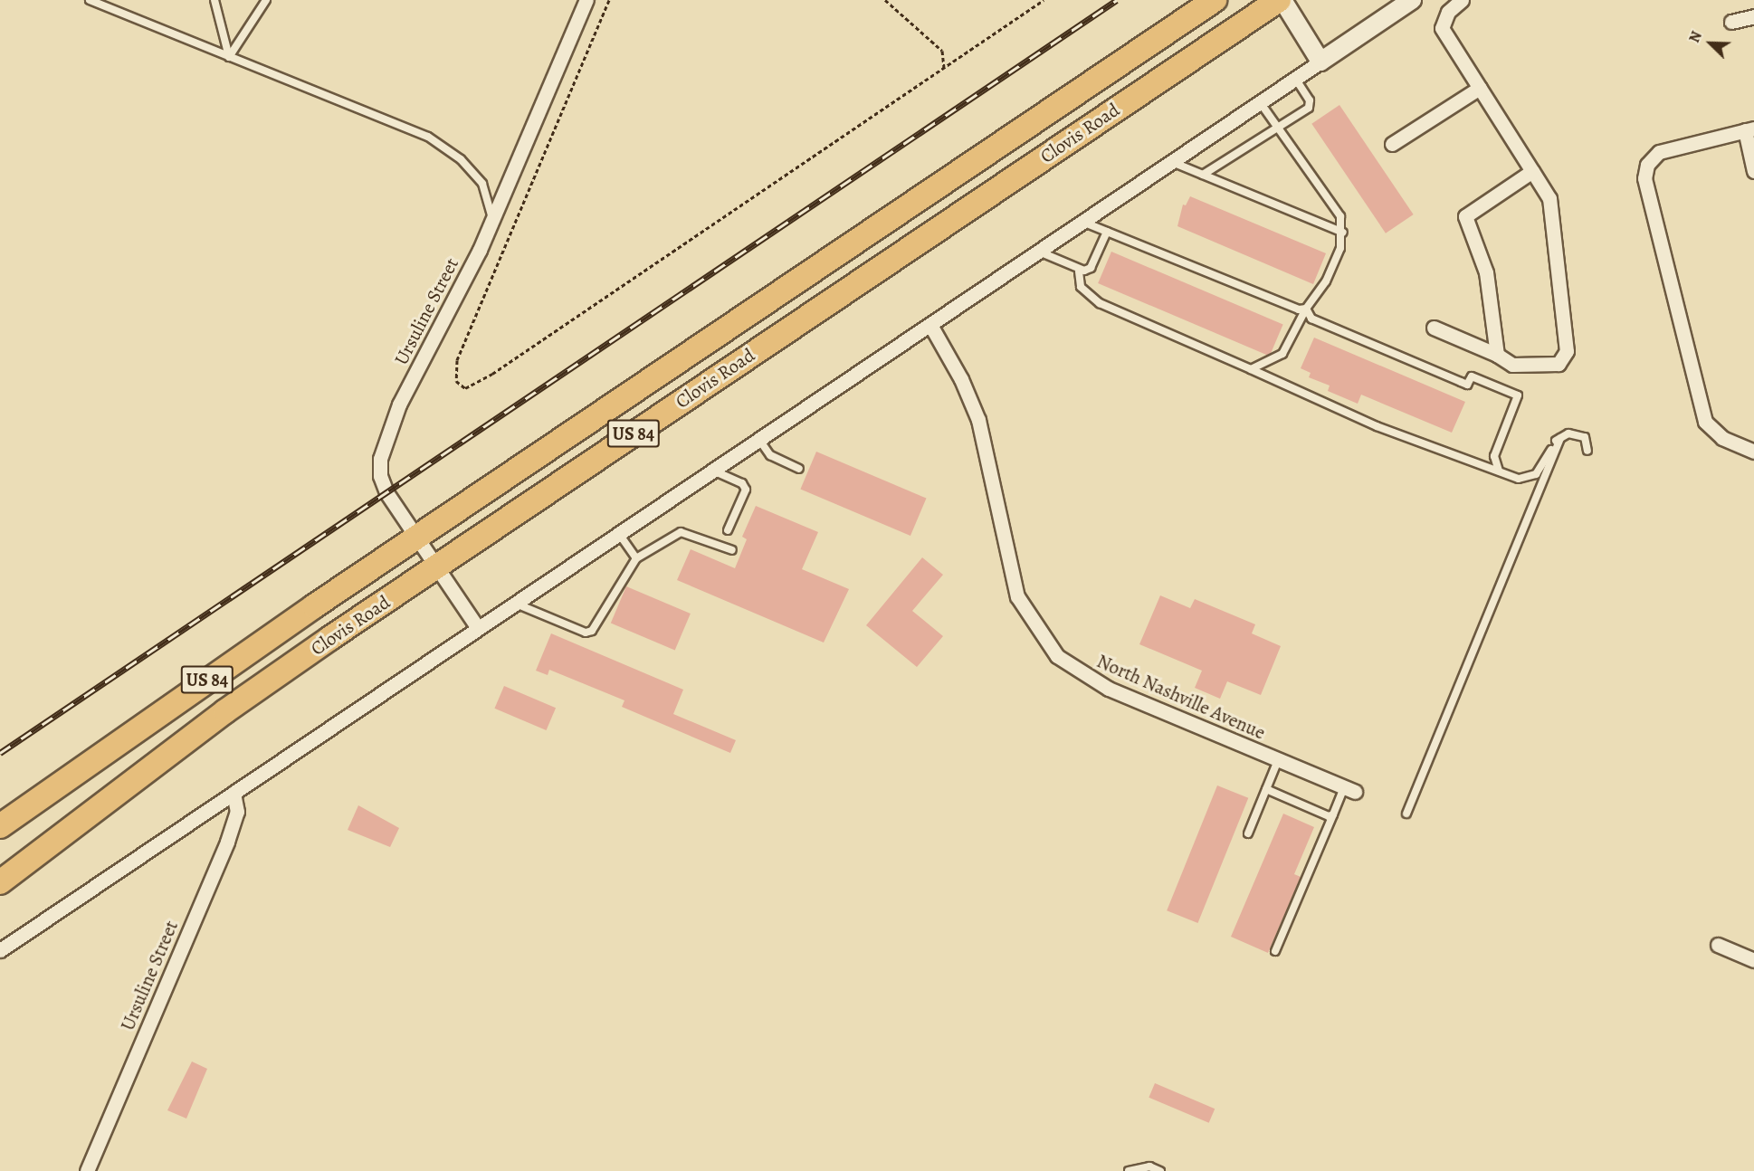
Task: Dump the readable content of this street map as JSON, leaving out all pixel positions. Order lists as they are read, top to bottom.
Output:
{
  "streets": {
    "highway": ["Clovis Road", "US 84"],
    "street": ["Ursuline Street", "North Nashville Avenue"]
  },
  "crossings": [
    ["Clovis Road", "Ursuline Street"]
  ],
  "north": "top left"
}
